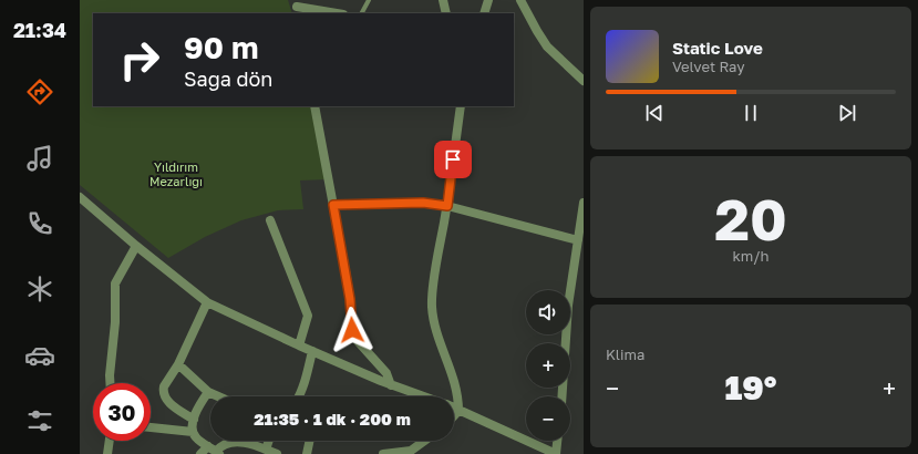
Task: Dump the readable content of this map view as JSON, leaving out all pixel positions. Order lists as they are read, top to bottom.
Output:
{
  "parks": ["Yıldırım Mezarlığı"],
  "page": {
    "tabs": "21:34",
    "turn": ["90 m", "Sağa dön"],
    "song": ["Static Love", "Velvet Ray"],
    "tile": [
      ["20", "km/h"],
      "Klima"
    ],
    "map_buttons": ["+", "−"],
    "heat": ["−", "19°", "+"],
    "limit": "30",
    "trip": "21:35 · 1 dk · 200 m"
  }
}
